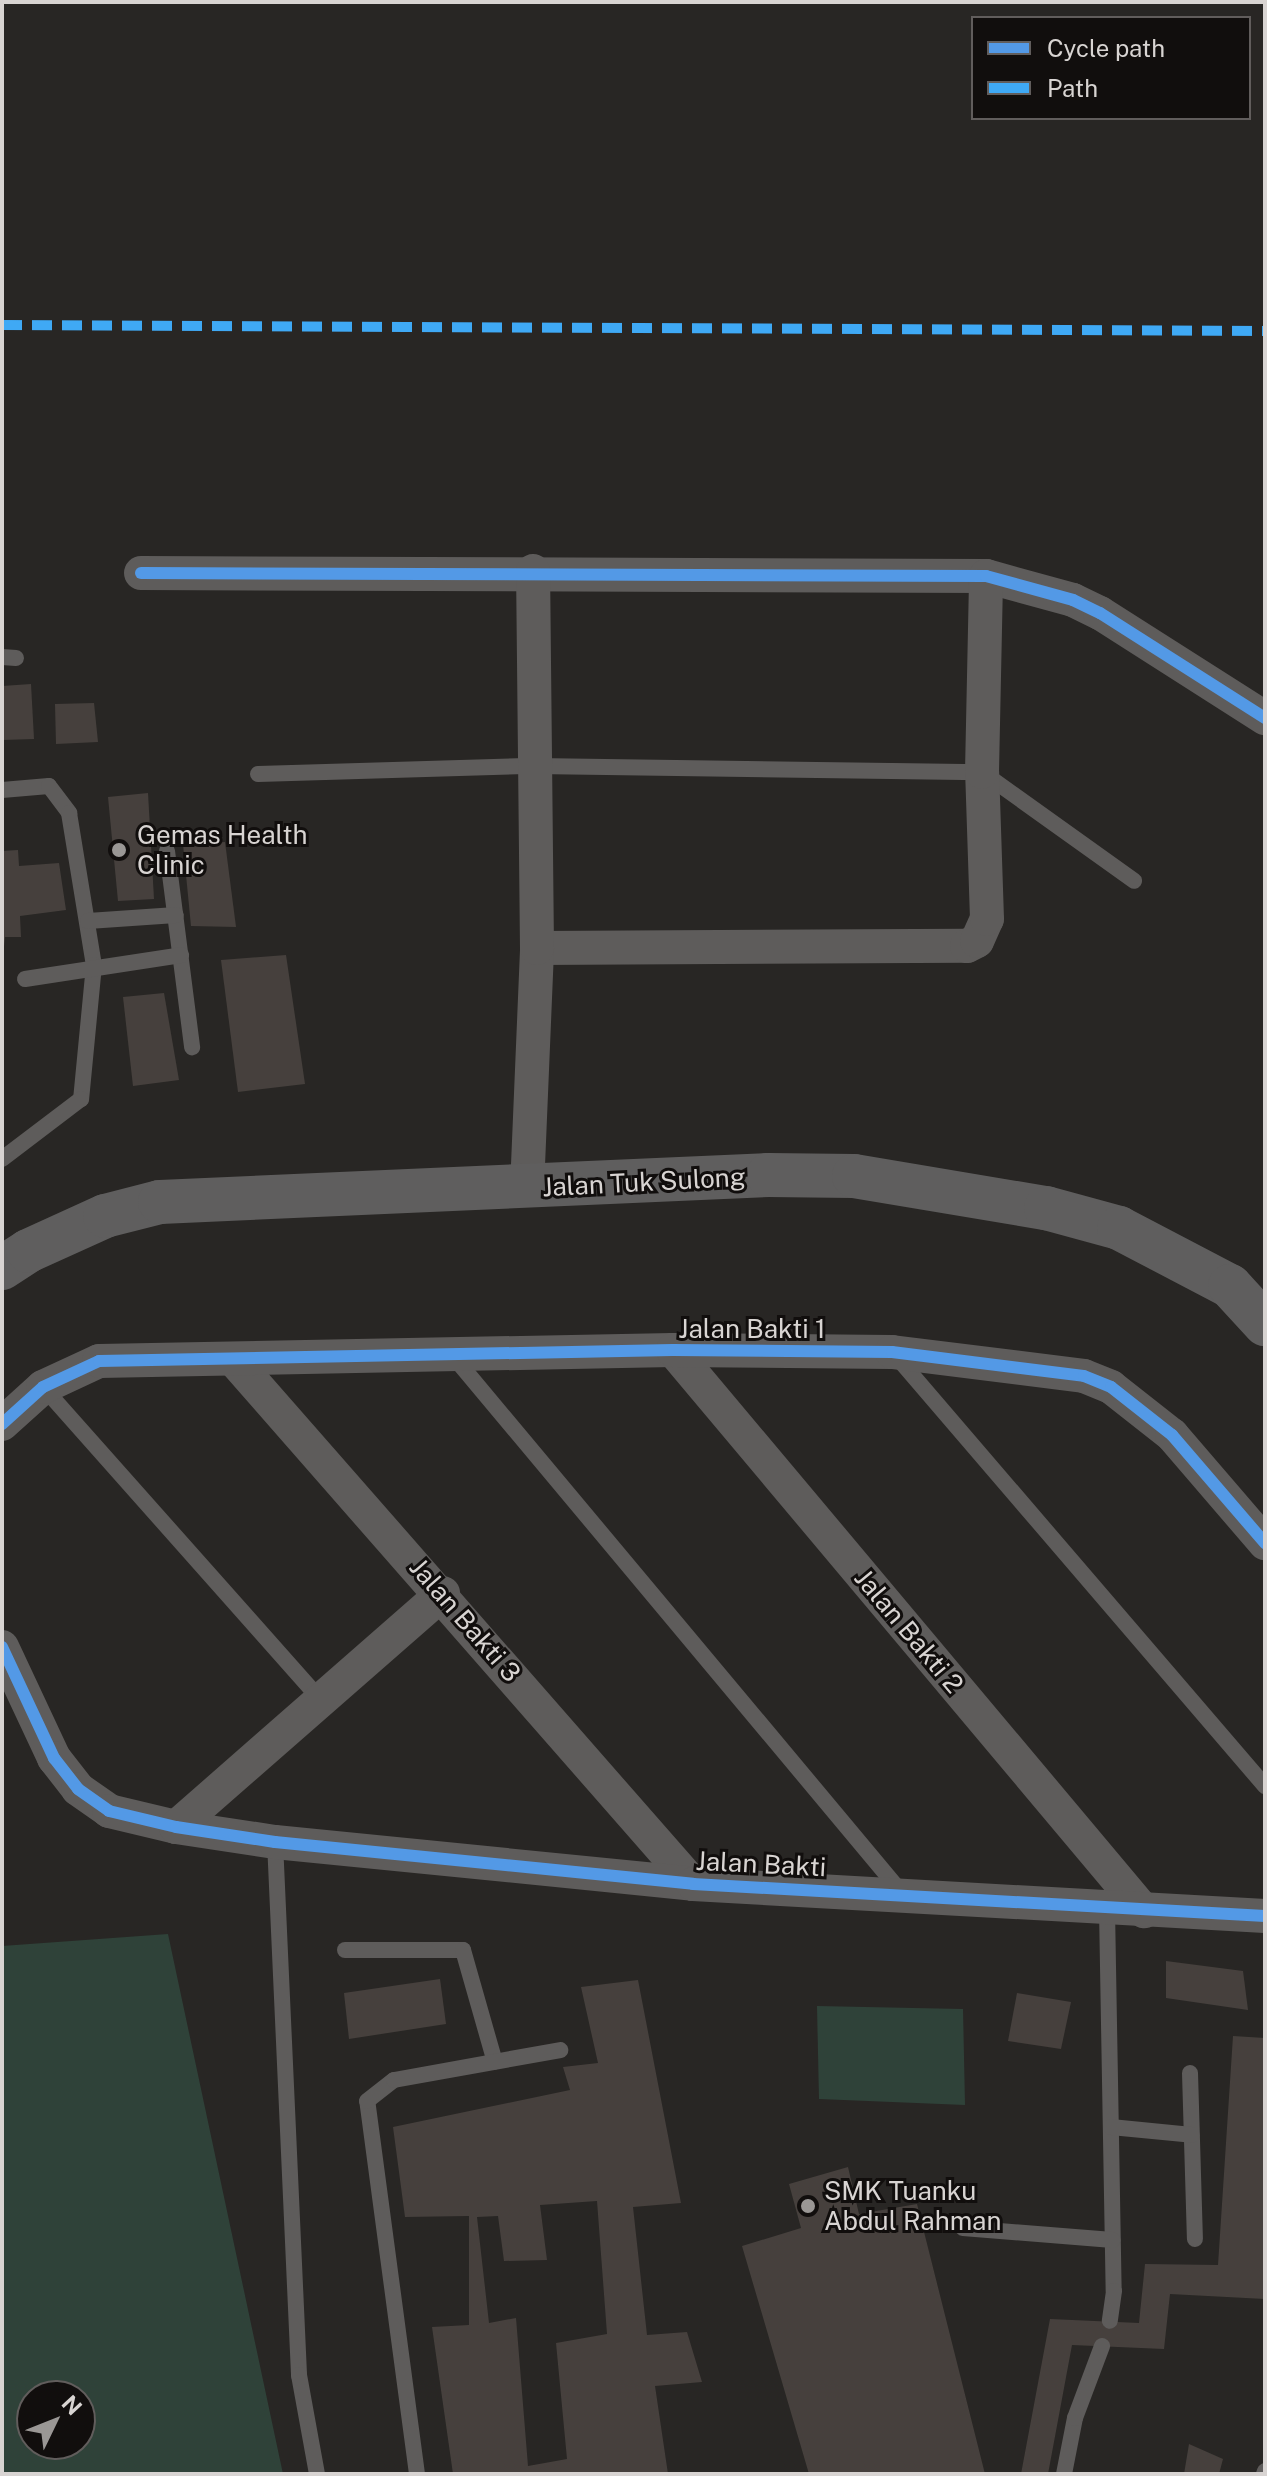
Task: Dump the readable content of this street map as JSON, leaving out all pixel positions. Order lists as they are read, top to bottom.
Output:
{
  "streets": {
    "street": [
      "Jalan Tuk Sulong",
      "Jalan Bakti 1",
      "Jalan Bakti 3",
      "Jalan Bakti 2",
      "Jalan Bakti"
    ]
  },
  "crossings": [
    ["Jalan Bakti 1", "Jalan Bakti 3"],
    ["Jalan Bakti 1", "Jalan Bakti 2"],
    ["Jalan Bakti 3", "Jalan Bakti"],
    ["Jalan Bakti 2", "Jalan Bakti"]
  ],
  "places": ["Gemas Health Clinic", "SMK Tuanku Abdul Rahman"],
  "legend": ["Cycle path", "Path"],
  "north": "top right"
}
